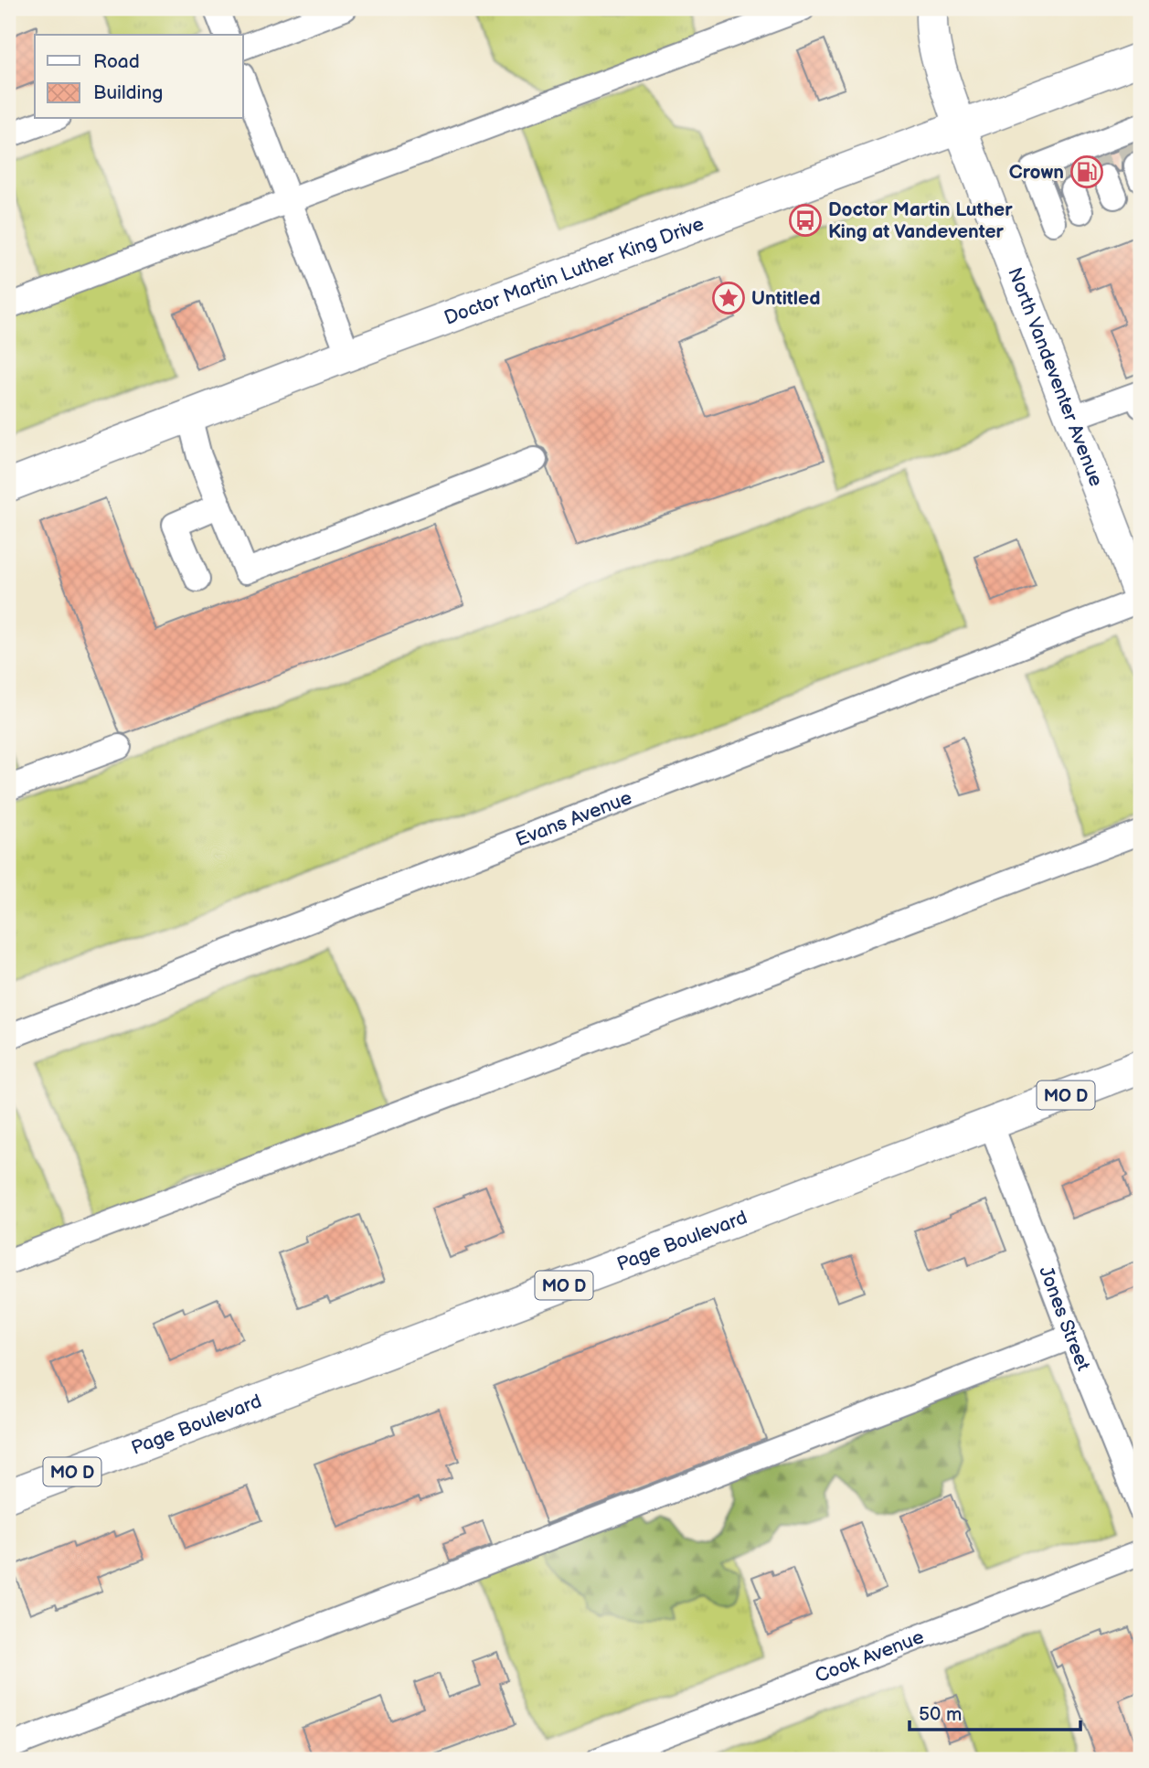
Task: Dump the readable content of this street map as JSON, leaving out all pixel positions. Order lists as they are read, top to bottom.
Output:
{
  "streets": {
    "main road": [
      "Doctor Martin Luther King Drive",
      "North Vandeventer Avenue",
      "MO D",
      "Page Boulevard"
    ],
    "street": ["Evans Avenue", "Jones Street", "Cook Avenue"]
  },
  "crossings": [
    ["Doctor Martin Luther King Drive", "North Vandeventer Avenue"],
    ["North Vandeventer Avenue", "Evans Avenue"],
    ["Page Boulevard", "Jones Street"]
  ],
  "places": {
    "fuel station": ["Crown"],
    "bus stop": ["Doctor Martin Luther King at Vandeventer"],
    "place": ["Untitled"]
  },
  "legend": ["Road", "Building"],
  "scale_bar": "50 m"
}
